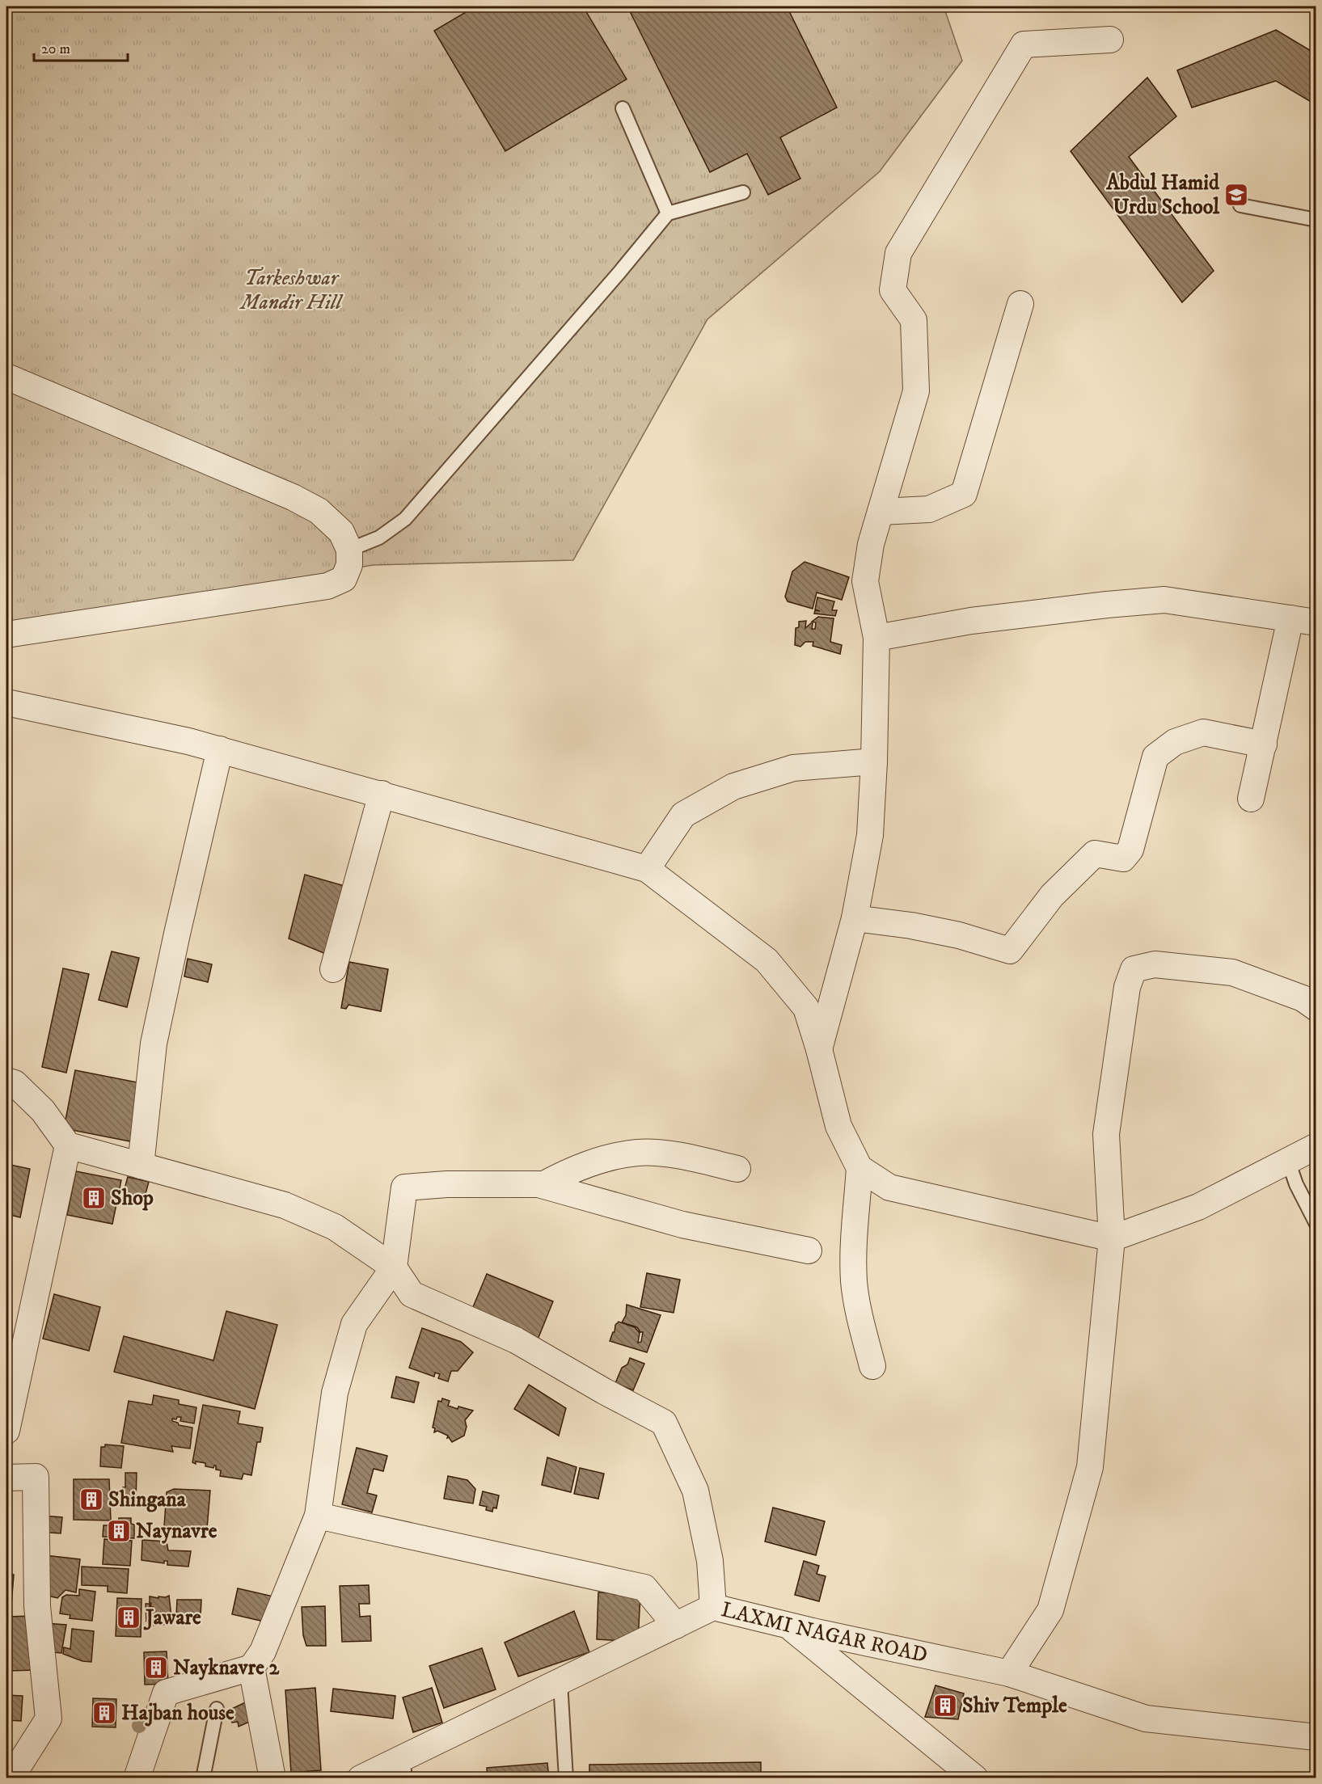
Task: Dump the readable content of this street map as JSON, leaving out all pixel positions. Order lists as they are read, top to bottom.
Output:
{
  "streets": {
    "street": ["LAXMI NAGAR ROAD"]
  },
  "parks": ["Tarkeshwar Mandir Hill"],
  "places": {
    "school or university": ["Abdul Hamid Urdu School"],
    "building": [
      "Shop",
      "Shingana",
      "Naynavre",
      "Jaware",
      "Nayknavre 2",
      "Shiv Temple",
      "Hajban house"
    ]
  },
  "scale_bar": "20 m"
}
